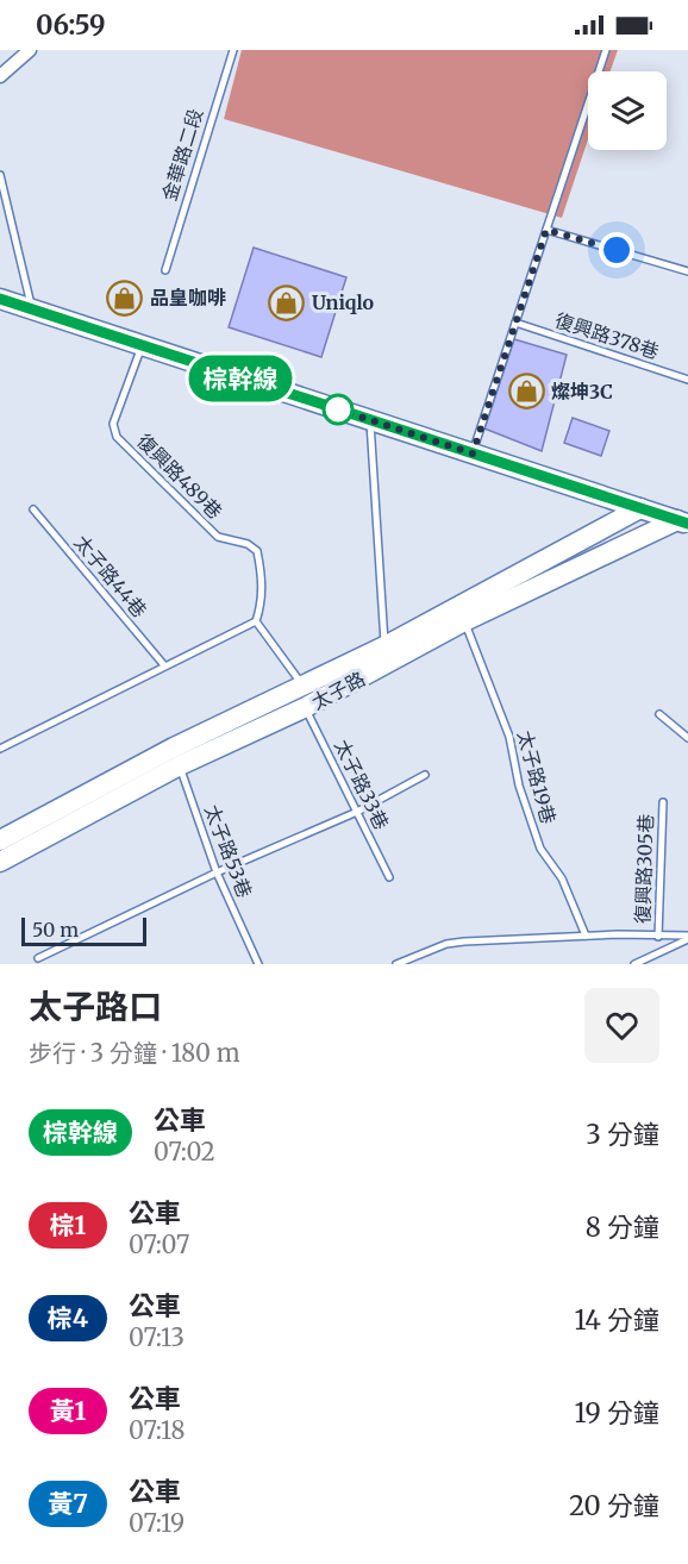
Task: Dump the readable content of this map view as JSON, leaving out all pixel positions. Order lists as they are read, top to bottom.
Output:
{
  "streets": {
    "street": ["太子路"],
    "lane": [
      "金華路二段",
      "復興路378巷",
      "復興路489巷",
      "太子路44巷",
      "太子路19巷",
      "太子路33巷",
      "太子路53巷",
      "復興路305巷"
    ]
  },
  "crossings": [
    ["太子路", "太子路19巷"],
    ["太子路", "太子路33巷"],
    ["太子路", "太子路53巷"]
  ],
  "places": {
    "shop": ["品皇咖啡", "Uniqlo", "燦坤3C"]
  },
  "lines": ["bus line 棕幹線"],
  "scale_bar": "50 m",
  "page": {
    "status": "06:59",
    "on_map": "棕幹線",
    "scale": "50 m",
    "heading": ["太子路口", "步行 · 3 分鐘 · 180 m"],
    "list": [
      {
        "mark": "棕幹線",
        "name": "公車",
        "note": "07:02",
        "value": "3 分鐘"
      },
      {
        "mark": "棕1",
        "name": "公車",
        "note": "07:07",
        "value": "8 分鐘"
      },
      {
        "mark": "棕4",
        "name": "公車",
        "note": "07:13",
        "value": "14 分鐘"
      },
      {
        "mark": "黃1",
        "name": "公車",
        "note": "07:18",
        "value": "19 分鐘"
      },
      {
        "mark": "黃7",
        "name": "公車",
        "note": "07:19",
        "value": "20 分鐘"
      }
    ]
  }
}
